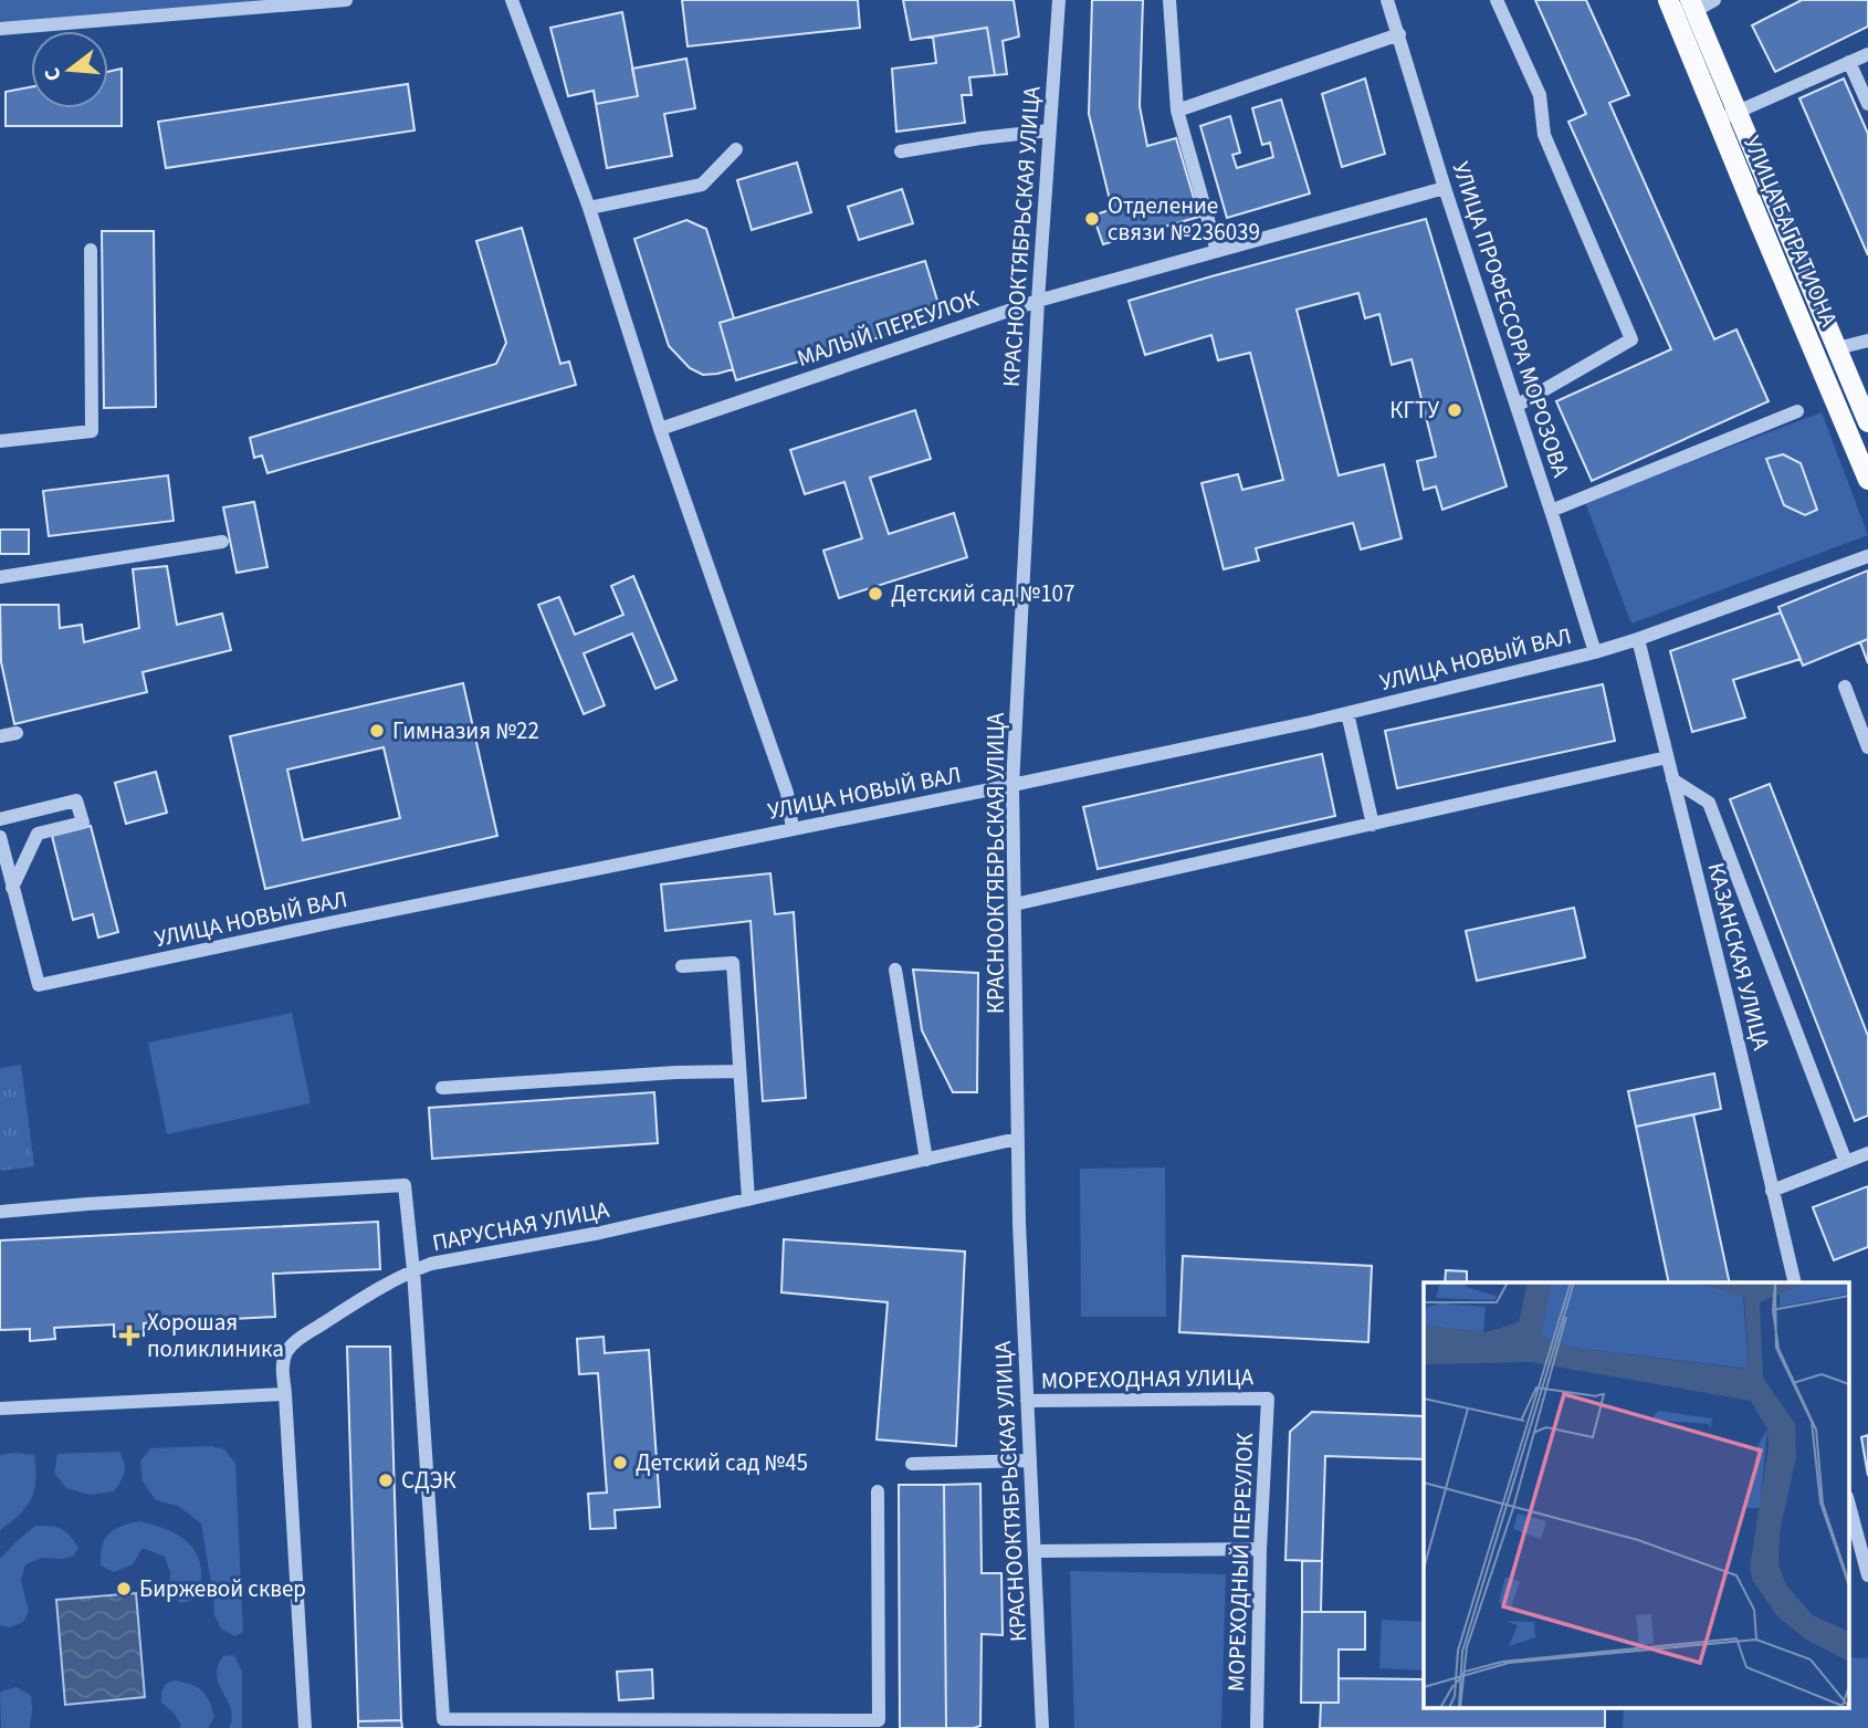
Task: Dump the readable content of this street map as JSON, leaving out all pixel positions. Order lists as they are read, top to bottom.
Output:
{
  "streets": {
    "main road": ["УЛИЦА БАГРАТИОНА"],
    "street": [
      "КРАСНООКТЯБРЬСКАЯ УЛИЦА",
      "УЛИЦА ПРОФЕССОРА МОРОЗОВА",
      "МАЛЫЙ ПЕРЕУЛОК",
      "УЛИЦА НОВЫЙ ВАЛ",
      "КАЗАНСКАЯ УЛИЦА",
      "ПАРУСНАЯ УЛИЦА",
      "МОРЕХОДНАЯ УЛИЦА",
      "МОРЕХОДНЫЙ ПЕРЕУЛОК"
    ]
  },
  "crossings": [
    ["КРАСНООКТЯБРЬСКАЯ УЛИЦА", "МАЛЫЙ ПЕРЕУЛОК"],
    ["КРАСНООКТЯБРЬСКАЯ УЛИЦА", "УЛИЦА НОВЫЙ ВАЛ"],
    ["КРАСНООКТЯБРЬСКАЯ УЛИЦА", "ПАРУСНАЯ УЛИЦА"],
    ["КРАСНООКТЯБРЬСКАЯ УЛИЦА", "МОРЕХОДНАЯ УЛИЦА"],
    ["УЛИЦА ПРОФЕССОРА МОРОЗОВА", "МАЛЫЙ ПЕРЕУЛОК"],
    ["УЛИЦА ПРОФЕССОРА МОРОЗОВА", "УЛИЦА НОВЫЙ ВАЛ"],
    ["УЛИЦА НОВЫЙ ВАЛ", "КАЗАНСКАЯ УЛИЦА"],
    ["МОРЕХОДНАЯ УЛИЦА", "МОРЕХОДНЫЙ ПЕРЕУЛОК"]
  ],
  "places": {
    "other": [
      "Отделение связи №236039",
      "КГТУ",
      "Детский сад №107",
      "Гимназия №22",
      "Детский сад №45",
      "СДЭК",
      "Биржевой сквер"
    ],
    "health": ["Хорошая поликлиника"]
  },
  "north": "left"
}
